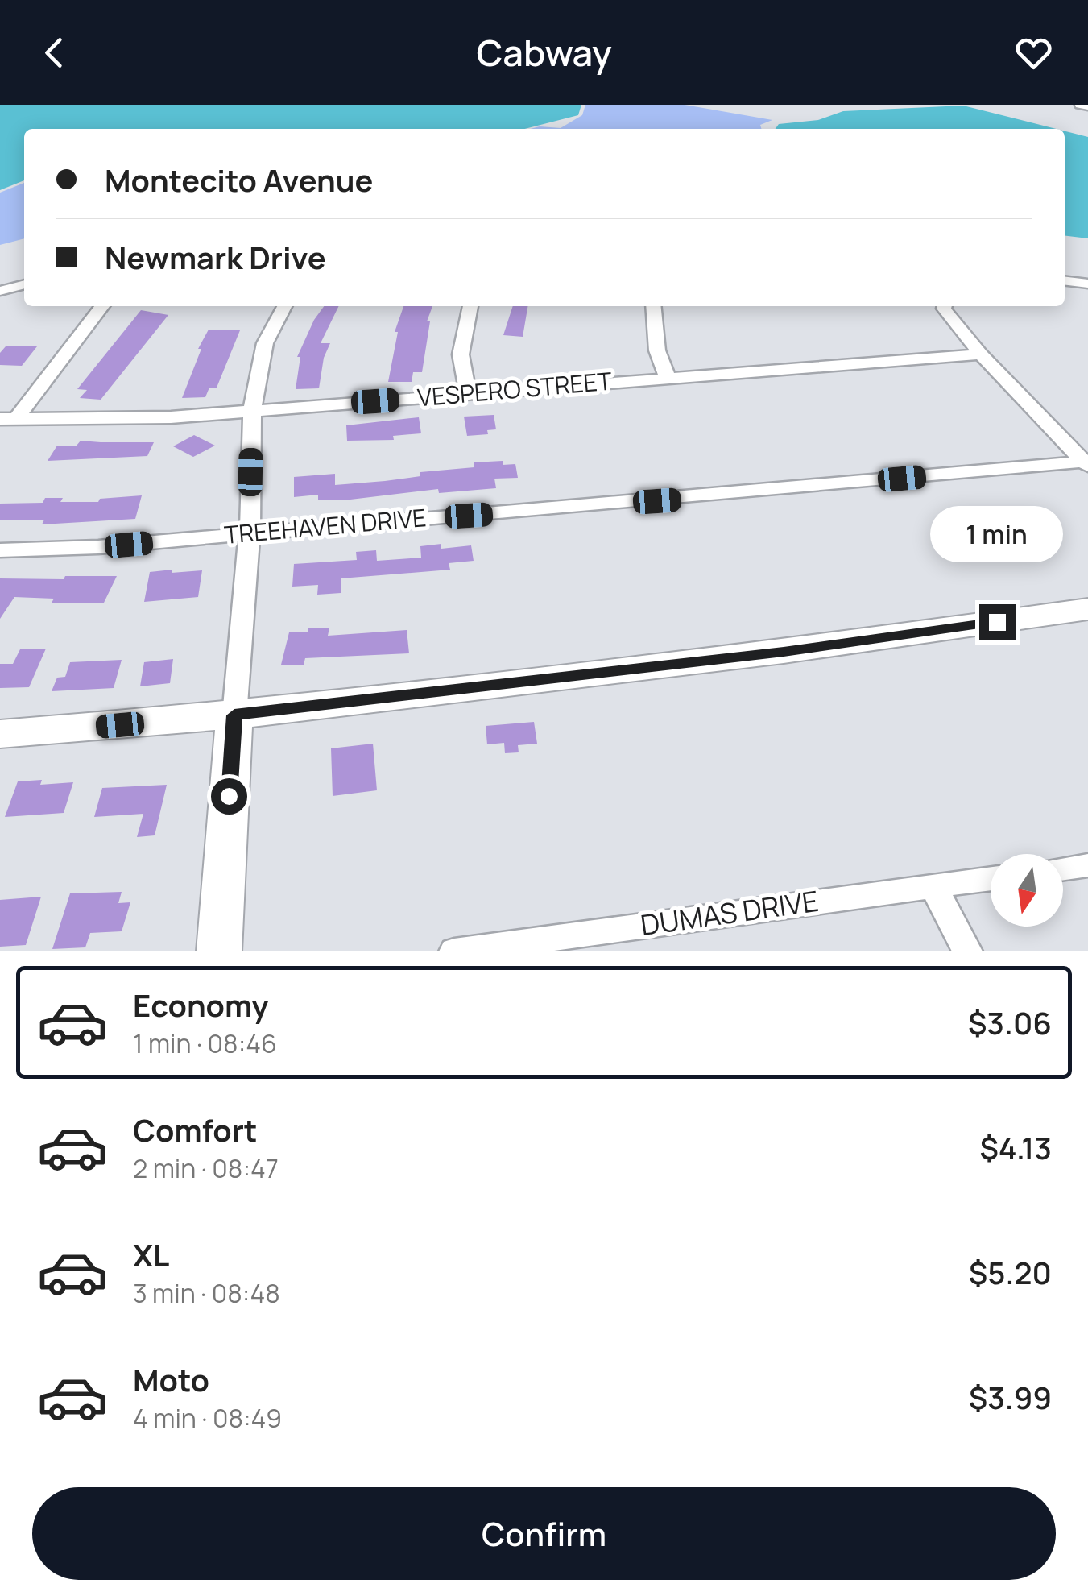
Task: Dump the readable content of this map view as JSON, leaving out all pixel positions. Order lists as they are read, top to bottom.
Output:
{
  "streets": {
    "street": ["VESPERO STREET", "TREEHAVEN DRIVE", "DUMAS DRIVE"]
  },
  "north": "bottom",
  "page": {
    "header": "Cabway",
    "banner": ["Montecito Avenue", "Newmark Drive"],
    "bubble": "1 min",
    "list": [
      {
        "name": "Economy",
        "note": "1 min · 08:46",
        "value": "$3.06"
      },
      {
        "name": "Comfort",
        "note": "2 min · 08:47",
        "value": "$4.13"
      },
      {
        "name": "XL",
        "note": "3 min · 08:48",
        "value": "$5.20"
      },
      {
        "name": "Moto",
        "note": "4 min · 08:49",
        "value": "$3.99"
      }
    ],
    "buttons": "Confirm"
  }
}
